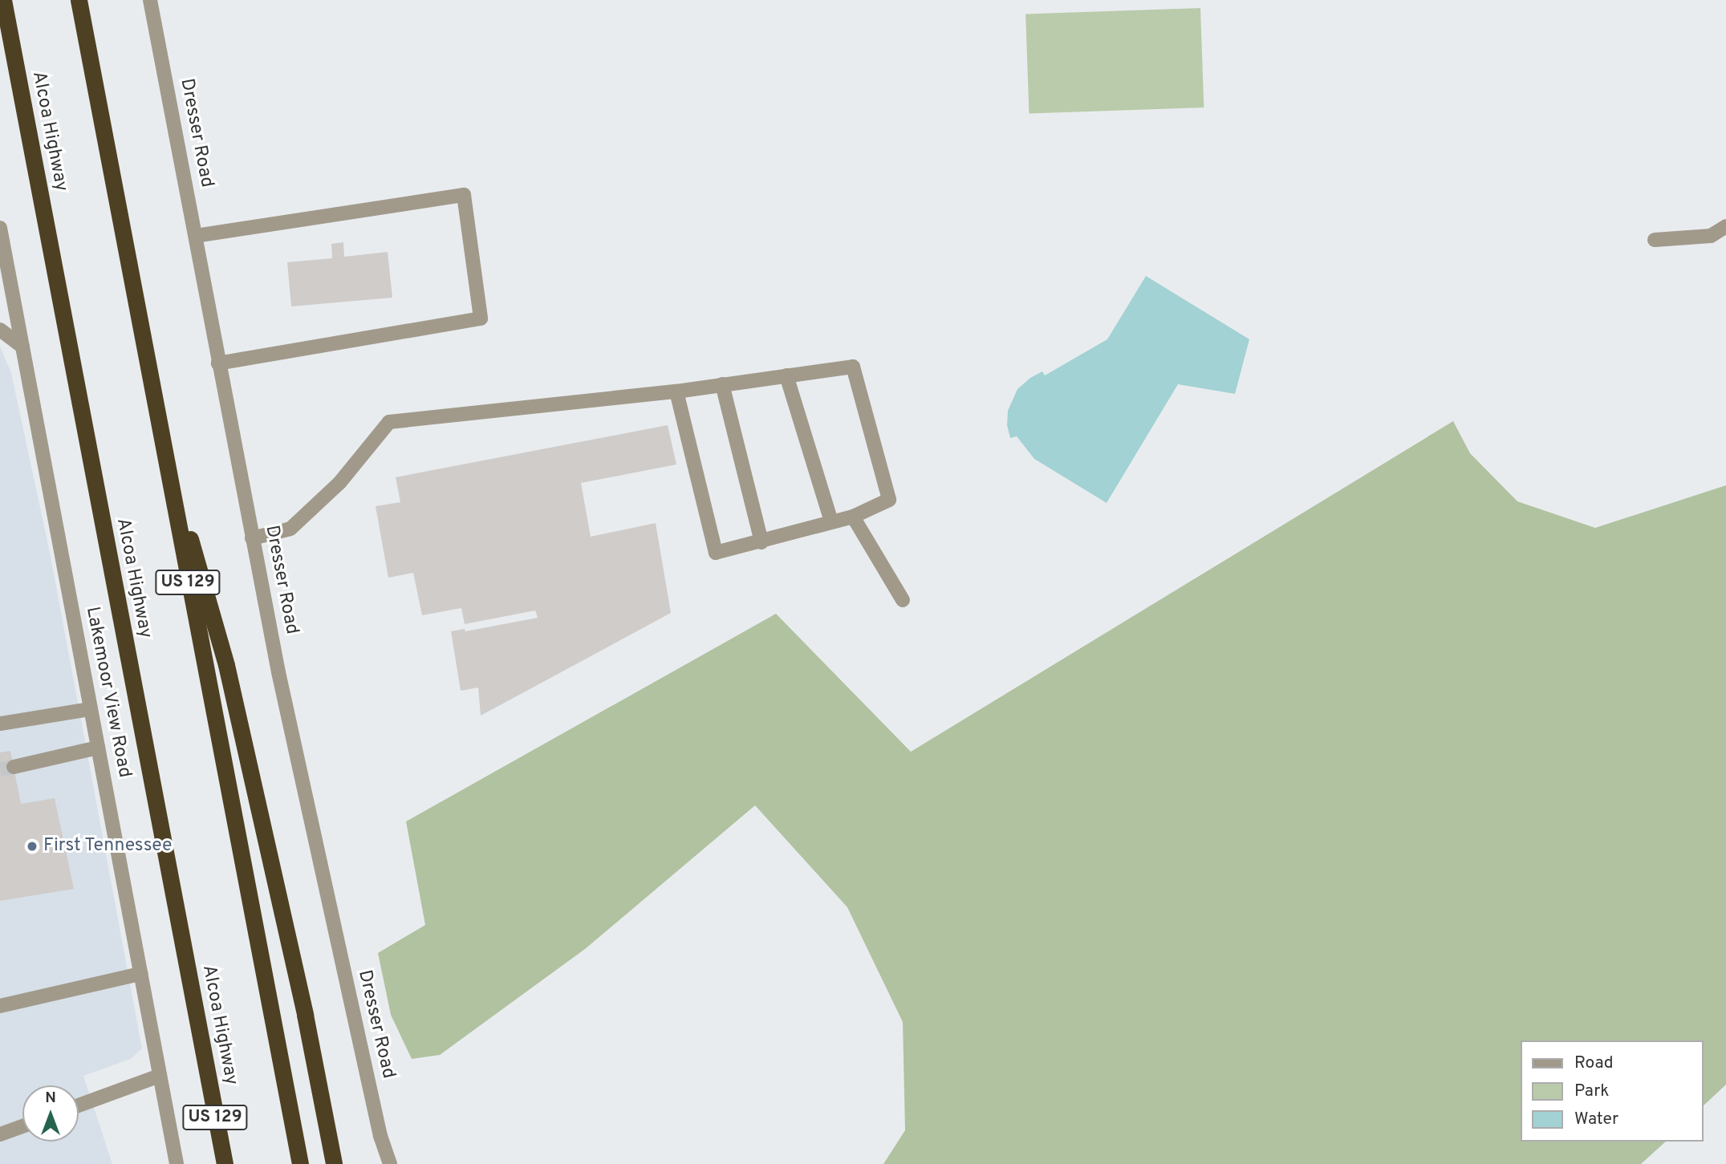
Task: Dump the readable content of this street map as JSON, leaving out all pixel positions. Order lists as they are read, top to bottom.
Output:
{
  "streets": {
    "highway": ["Alcoa Highway", "US 129"],
    "street": ["Dresser Road", "Lakemoor View Road"]
  },
  "places": ["First Tennessee"],
  "legend": ["Road", "Park", "Water"],
  "north": "top"
}
